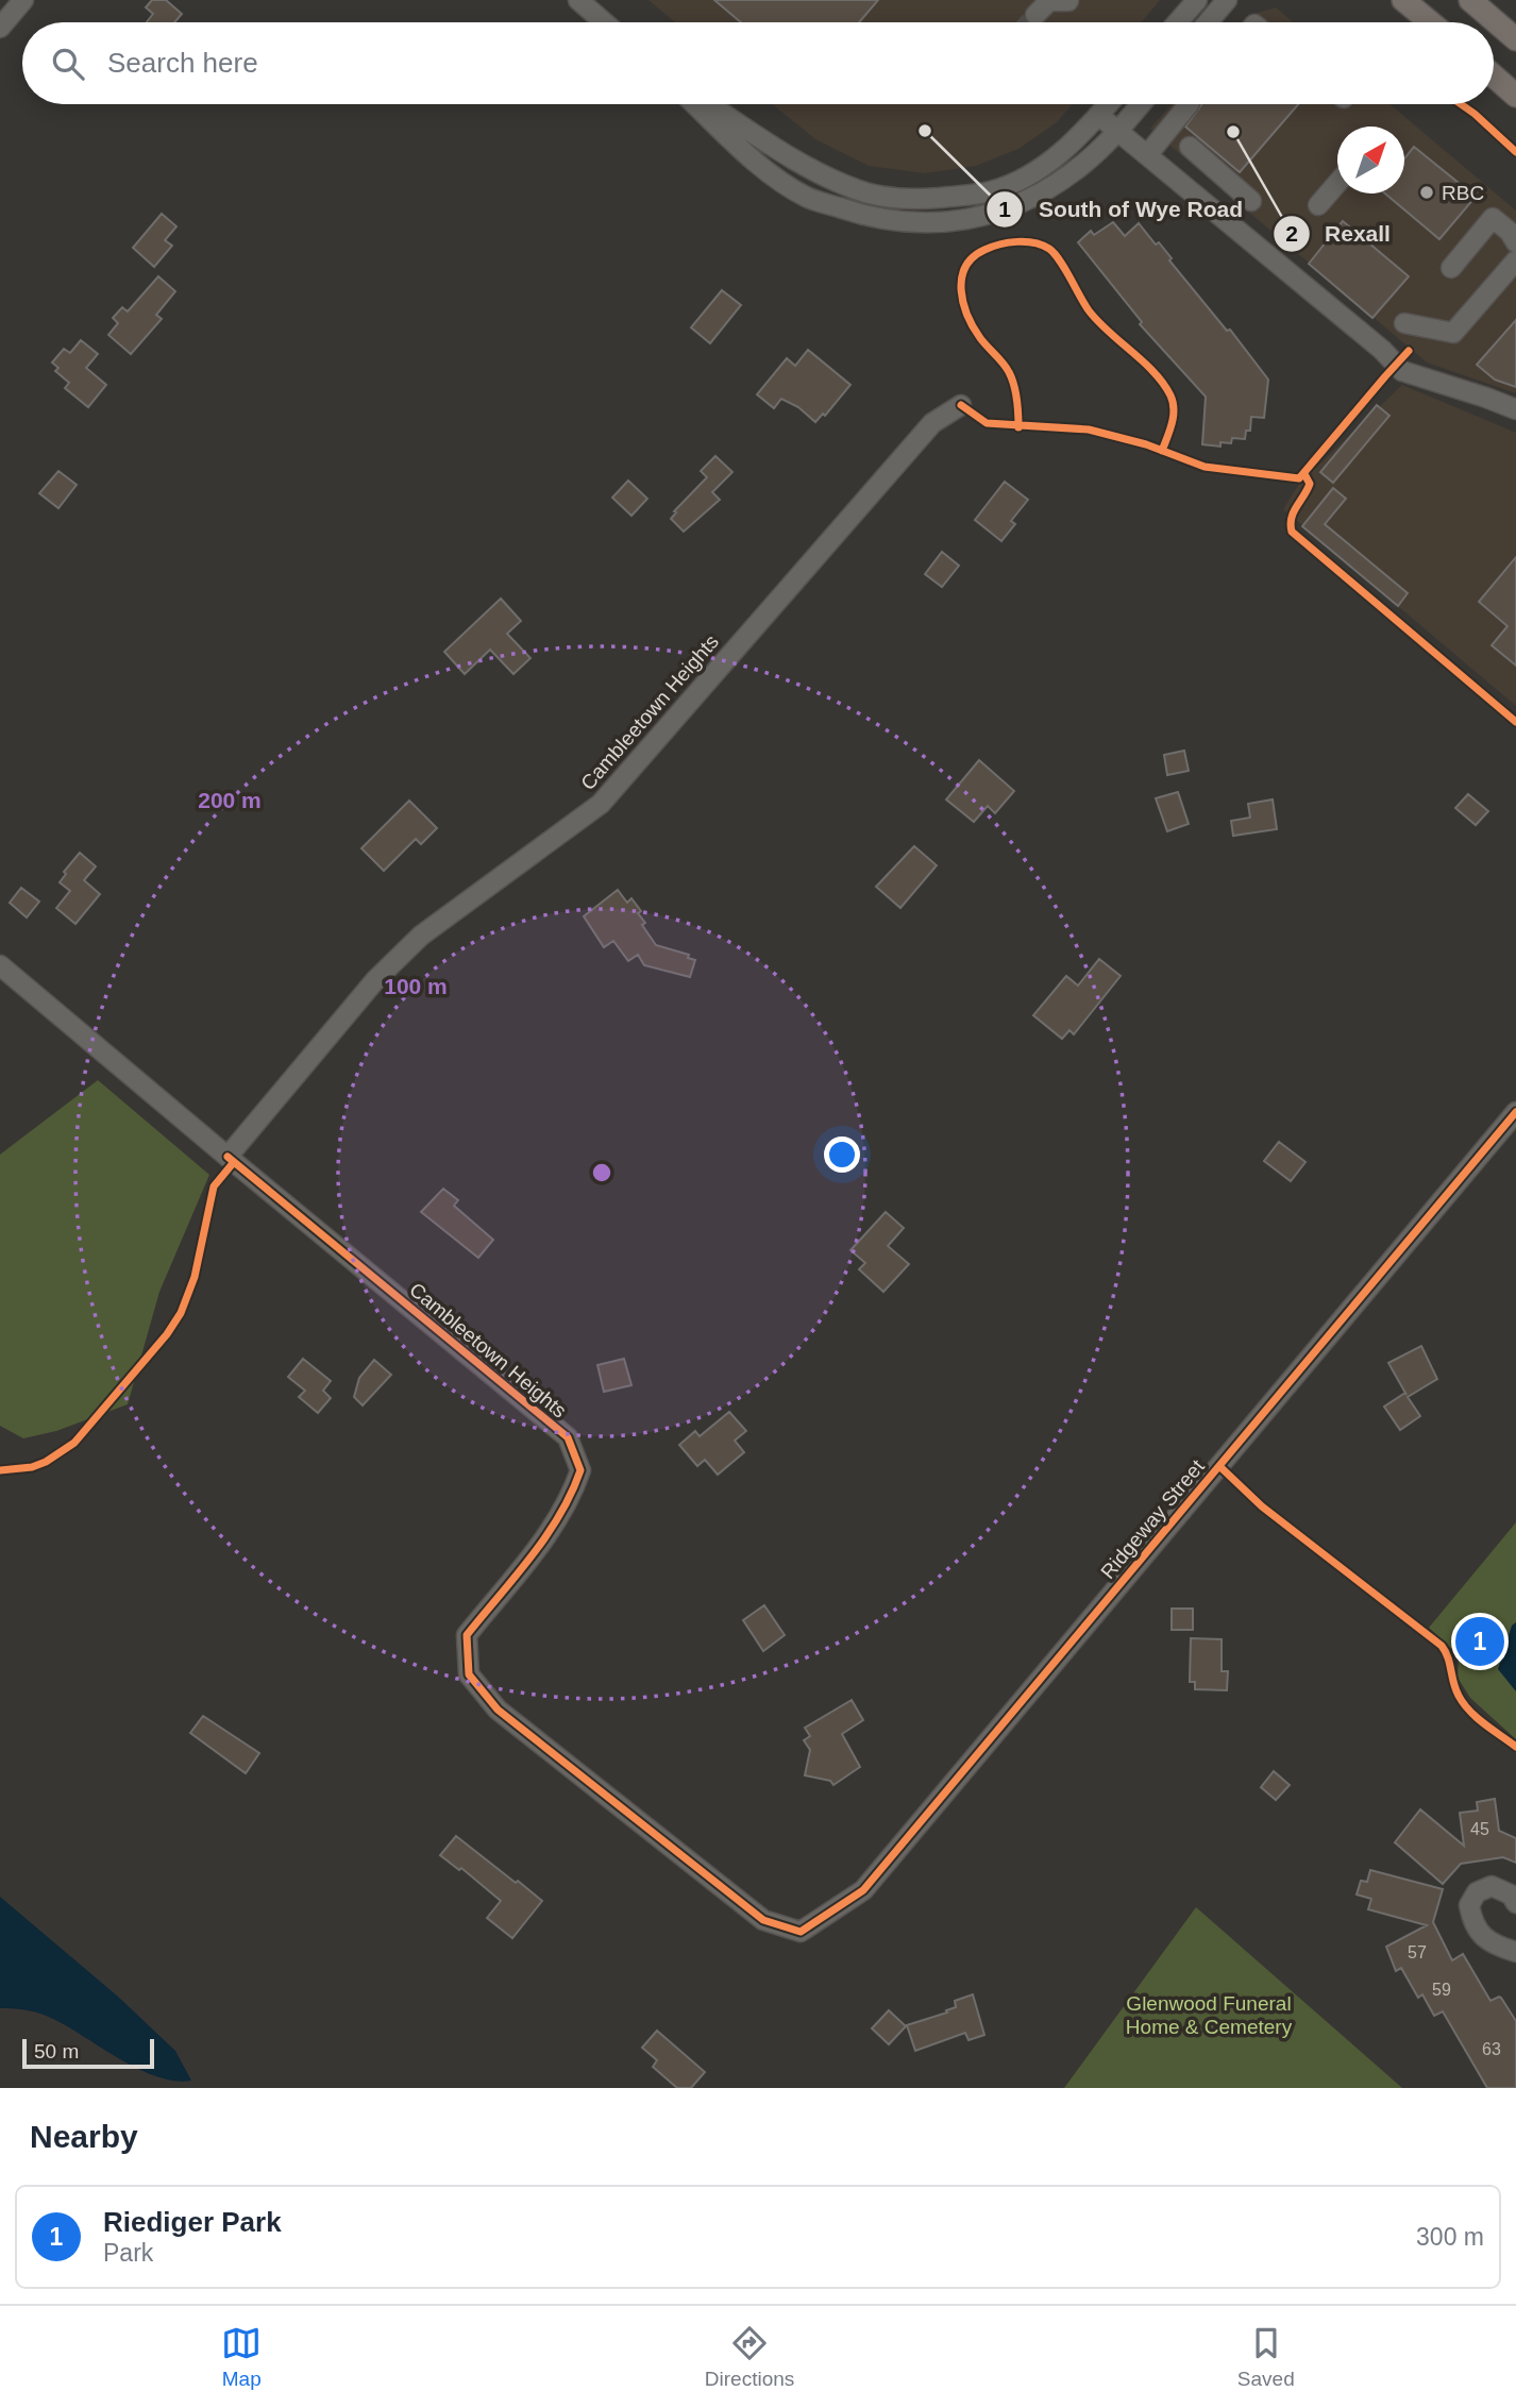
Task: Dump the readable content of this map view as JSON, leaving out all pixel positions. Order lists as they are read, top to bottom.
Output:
{
  "streets": {
    "street": ["Cambleetown Heights", "Ridgeway Street"]
  },
  "crossings": [
    ["Cambleetown Heights", "Ridgeway Street"]
  ],
  "parks": ["Glenwood Funeral Home & Cemetery"],
  "places": ["South of Wye Road", "Rexall", "RBC"],
  "house_numbers": [
    "45",
    "57",
    "59",
    "63"
  ],
  "scale_bar": "50 m",
  "north": "top right",
  "page": {
    "search": "Search here",
    "pins": "1",
    "scale": "50 m",
    "heading": "Nearby",
    "list": [
      {
        "mark": "1",
        "name": "Riediger Park",
        "note": "Park",
        "value": "300 m"
      }
    ],
    "nav": ["Map", "Directions", "Saved"]
  },
  "rings": ["200 m", "100 m"]
}
